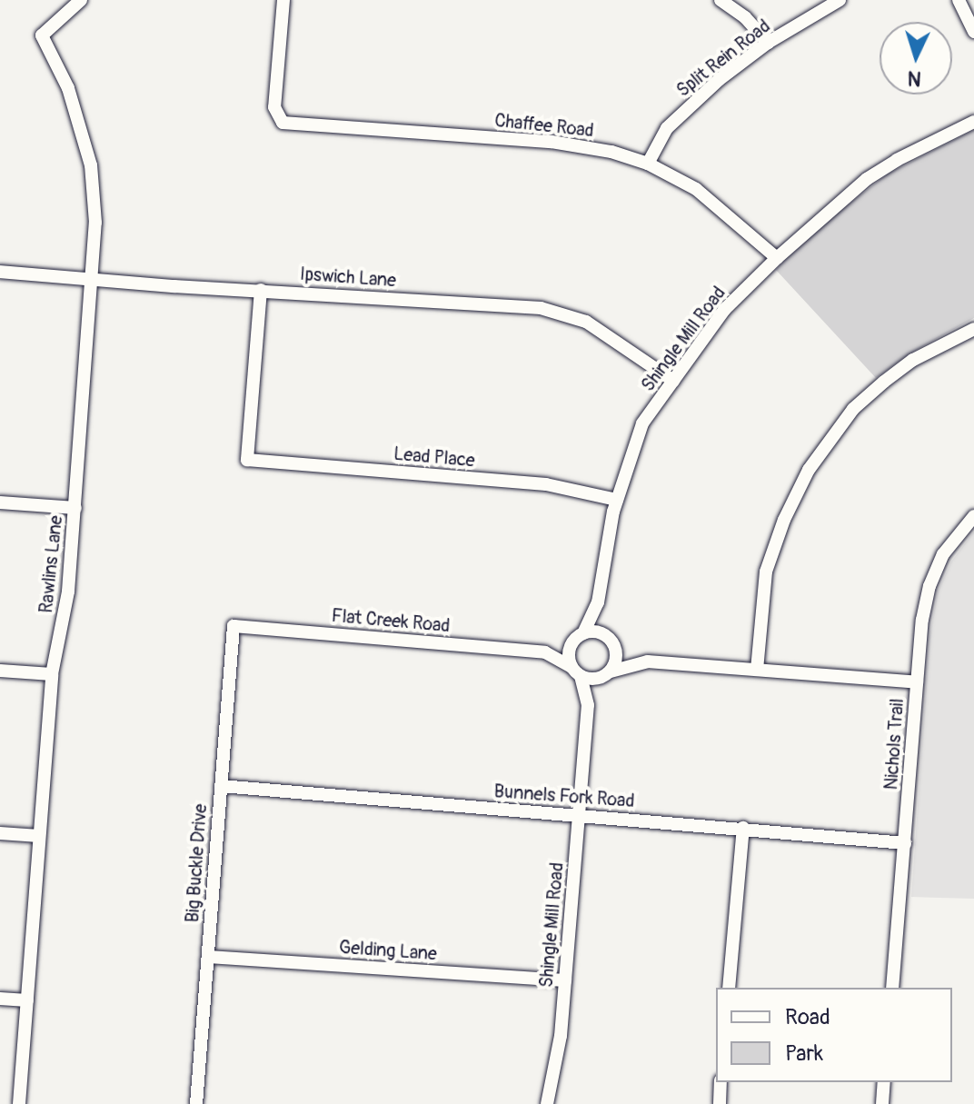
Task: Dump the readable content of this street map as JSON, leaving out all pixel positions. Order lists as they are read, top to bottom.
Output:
{
  "streets": {
    "street": [
      "Split Rein Road",
      "Chaffee Road",
      "Ipswich Lane",
      "Shingle Mill Road",
      "Lead Place",
      "Rawlins Lane",
      "Flat Creek Road",
      "Nichols Trail",
      "Bunnels Fork Road",
      "Big Buckle Drive",
      "Gelding Lane"
    ]
  },
  "crossings": [
    ["Split Rein Road", "Chaffee Road"],
    ["Chaffee Road", "Shingle Mill Road"],
    ["Ipswich Lane", "Shingle Mill Road"],
    ["Ipswich Lane", "Lead Place"],
    ["Ipswich Lane", "Rawlins Lane"],
    ["Shingle Mill Road", "Lead Place"],
    ["Shingle Mill Road", "Flat Creek Road"],
    ["Shingle Mill Road", "Bunnels Fork Road"],
    ["Shingle Mill Road", "Gelding Lane"],
    ["Flat Creek Road", "Big Buckle Drive"],
    ["Nichols Trail", "Bunnels Fork Road"],
    ["Bunnels Fork Road", "Big Buckle Drive"],
    ["Big Buckle Drive", "Gelding Lane"]
  ],
  "legend": ["Road", "Park"],
  "north": "bottom"
}
